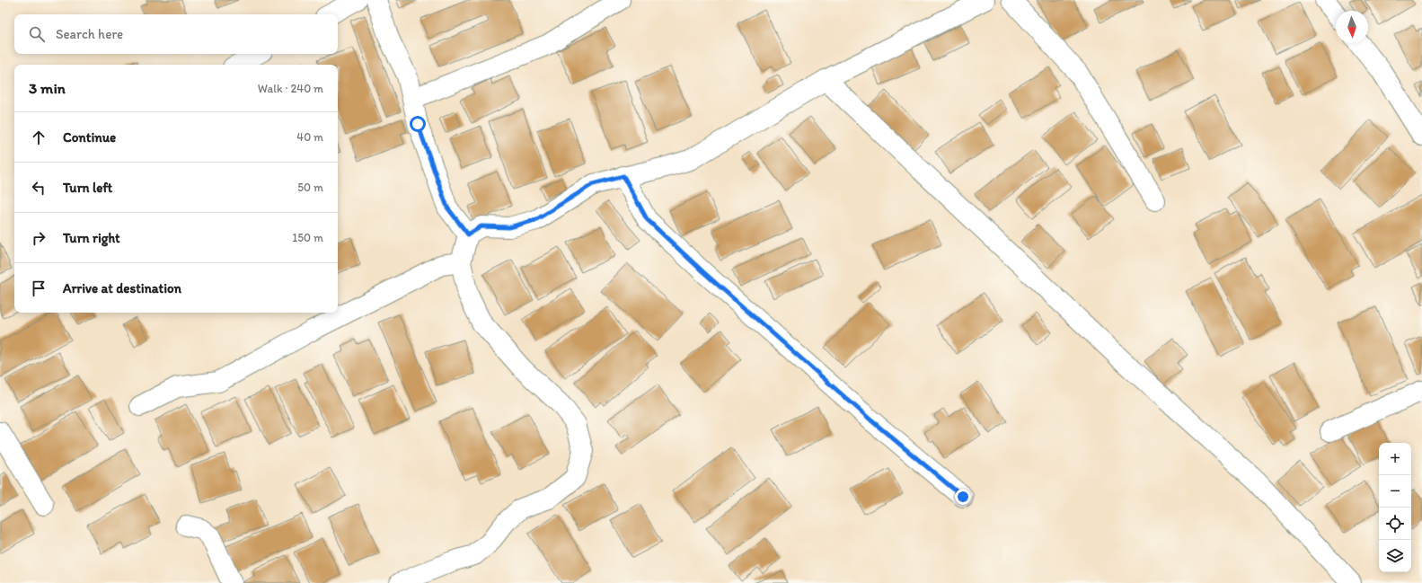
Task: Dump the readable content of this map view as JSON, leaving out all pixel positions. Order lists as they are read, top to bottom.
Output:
{
  "north": "bottom",
  "page": {
    "search": "Search here",
    "heading": ["3 min", "Walk · 240 m"],
    "list": [
      ["Continue", "40 m"],
      ["Turn left", "50 m"],
      ["Turn right", "150 m"],
      "Arrive at destination"
    ],
    "map_buttons": ["+", "−"]
  }
}
